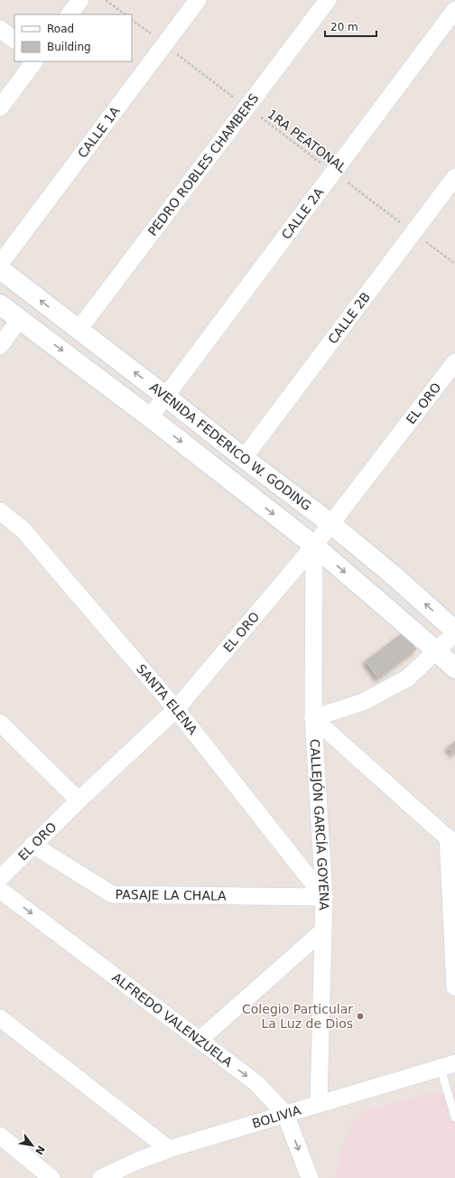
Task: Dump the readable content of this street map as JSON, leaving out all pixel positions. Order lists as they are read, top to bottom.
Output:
{
  "streets": {
    "street": [
      "CALLE 1A",
      "PEDRO ROBLES CHAMBERS",
      "CALLE 2A",
      "CALLE 2B",
      "EL ORO",
      "AVENIDA FEDERICO W. GODING",
      "SANTA ELENA",
      "CALLEJÓN GARCÍA GOYENA",
      "PASAJE LA CHALA",
      "ALFREDO VALENZUELA",
      "BOLIVIA"
    ],
    "path": ["1RA PEATONAL"]
  },
  "crossings": [
    ["CALLE 1A", "1RA PEATONAL"],
    ["1RA PEATONAL", "PEDRO ROBLES CHAMBERS"],
    ["1RA PEATONAL", "CALLE 2A"],
    ["1RA PEATONAL", "CALLE 2B"],
    ["PEDRO ROBLES CHAMBERS", "AVENIDA FEDERICO W. GODING"],
    ["CALLE 2A", "AVENIDA FEDERICO W. GODING"],
    ["CALLE 2B", "AVENIDA FEDERICO W. GODING"],
    ["EL ORO", "AVENIDA FEDERICO W. GODING"],
    ["EL ORO", "SANTA ELENA"],
    ["EL ORO", "CALLEJÓN GARCÍA GOYENA"],
    ["EL ORO", "PASAJE LA CHALA"],
    ["AVENIDA FEDERICO W. GODING", "CALLEJÓN GARCÍA GOYENA"],
    ["SANTA ELENA", "CALLEJÓN GARCÍA GOYENA"],
    ["SANTA ELENA", "PASAJE LA CHALA"],
    ["CALLEJÓN GARCÍA GOYENA", "PASAJE LA CHALA"],
    ["CALLEJÓN GARCÍA GOYENA", "BOLIVIA"],
    ["ALFREDO VALENZUELA", "BOLIVIA"]
  ],
  "places": ["Colegio Particular La Luz de Dios"],
  "legend": ["Road", "Building"],
  "scale_bar": "20 m",
  "north": "bottom right"
}
